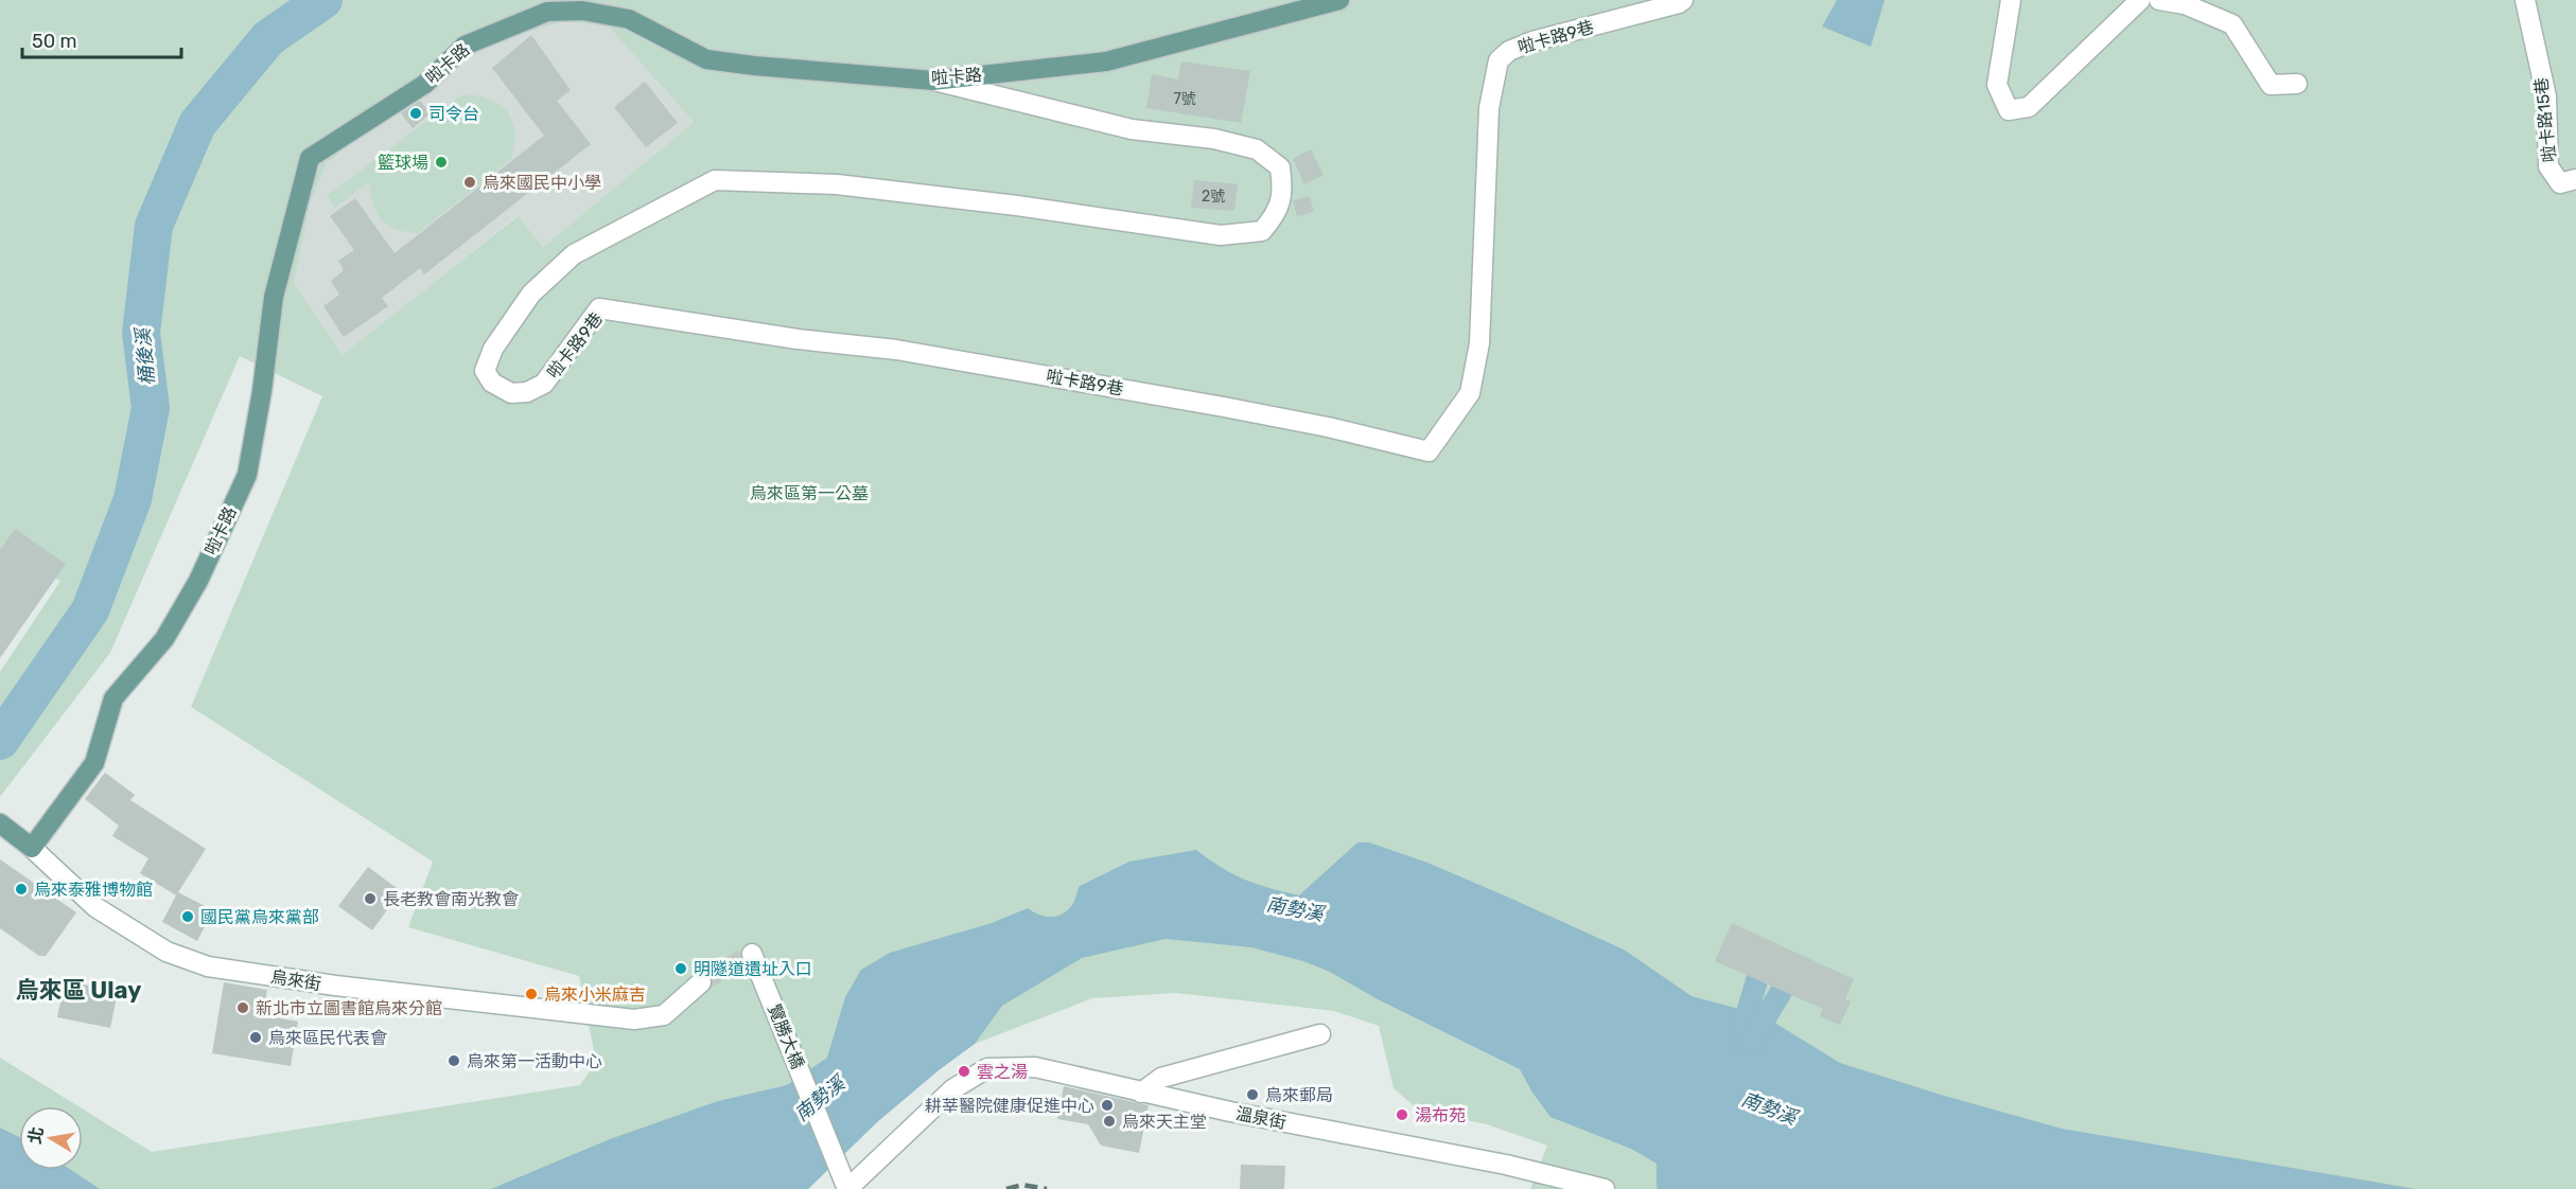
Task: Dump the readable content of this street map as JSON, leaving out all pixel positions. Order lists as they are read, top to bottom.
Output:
{
  "streets": {
    "main road": ["啦卡路", "烏來街"],
    "street": [
      "啦卡路9巷",
      "啦卡路15巷",
      "覽勝大橋",
      "溫泉街"
    ]
  },
  "crossings": [
    ["啦卡路9巷", "啦卡路"],
    ["啦卡路", "烏來街"],
    ["覽勝大橋", "溫泉街"]
  ],
  "districts": ["烏來區 Ulay"],
  "water": ["桶後溪", "南勢溪"],
  "parks": ["烏來區第一公墓"],
  "places": [
    "司令台",
    "籃球場",
    "烏來國民中小學",
    "烏來泰雅博物館",
    "長老教會南光教會",
    "國民黨烏來黨部",
    "明隧道遺址入口",
    "烏來小米麻吉",
    "新北市立圖書館烏來分館",
    "烏來區民代表會",
    "烏來第一活動中心",
    "雲之湯",
    "烏來郵局",
    "耕莘醫院健康促進中心",
    "湯布苑",
    "烏來天主堂"
  ],
  "house_numbers": ["7號", "2號"],
  "scale_bar": "50 m",
  "north": "left"
}
